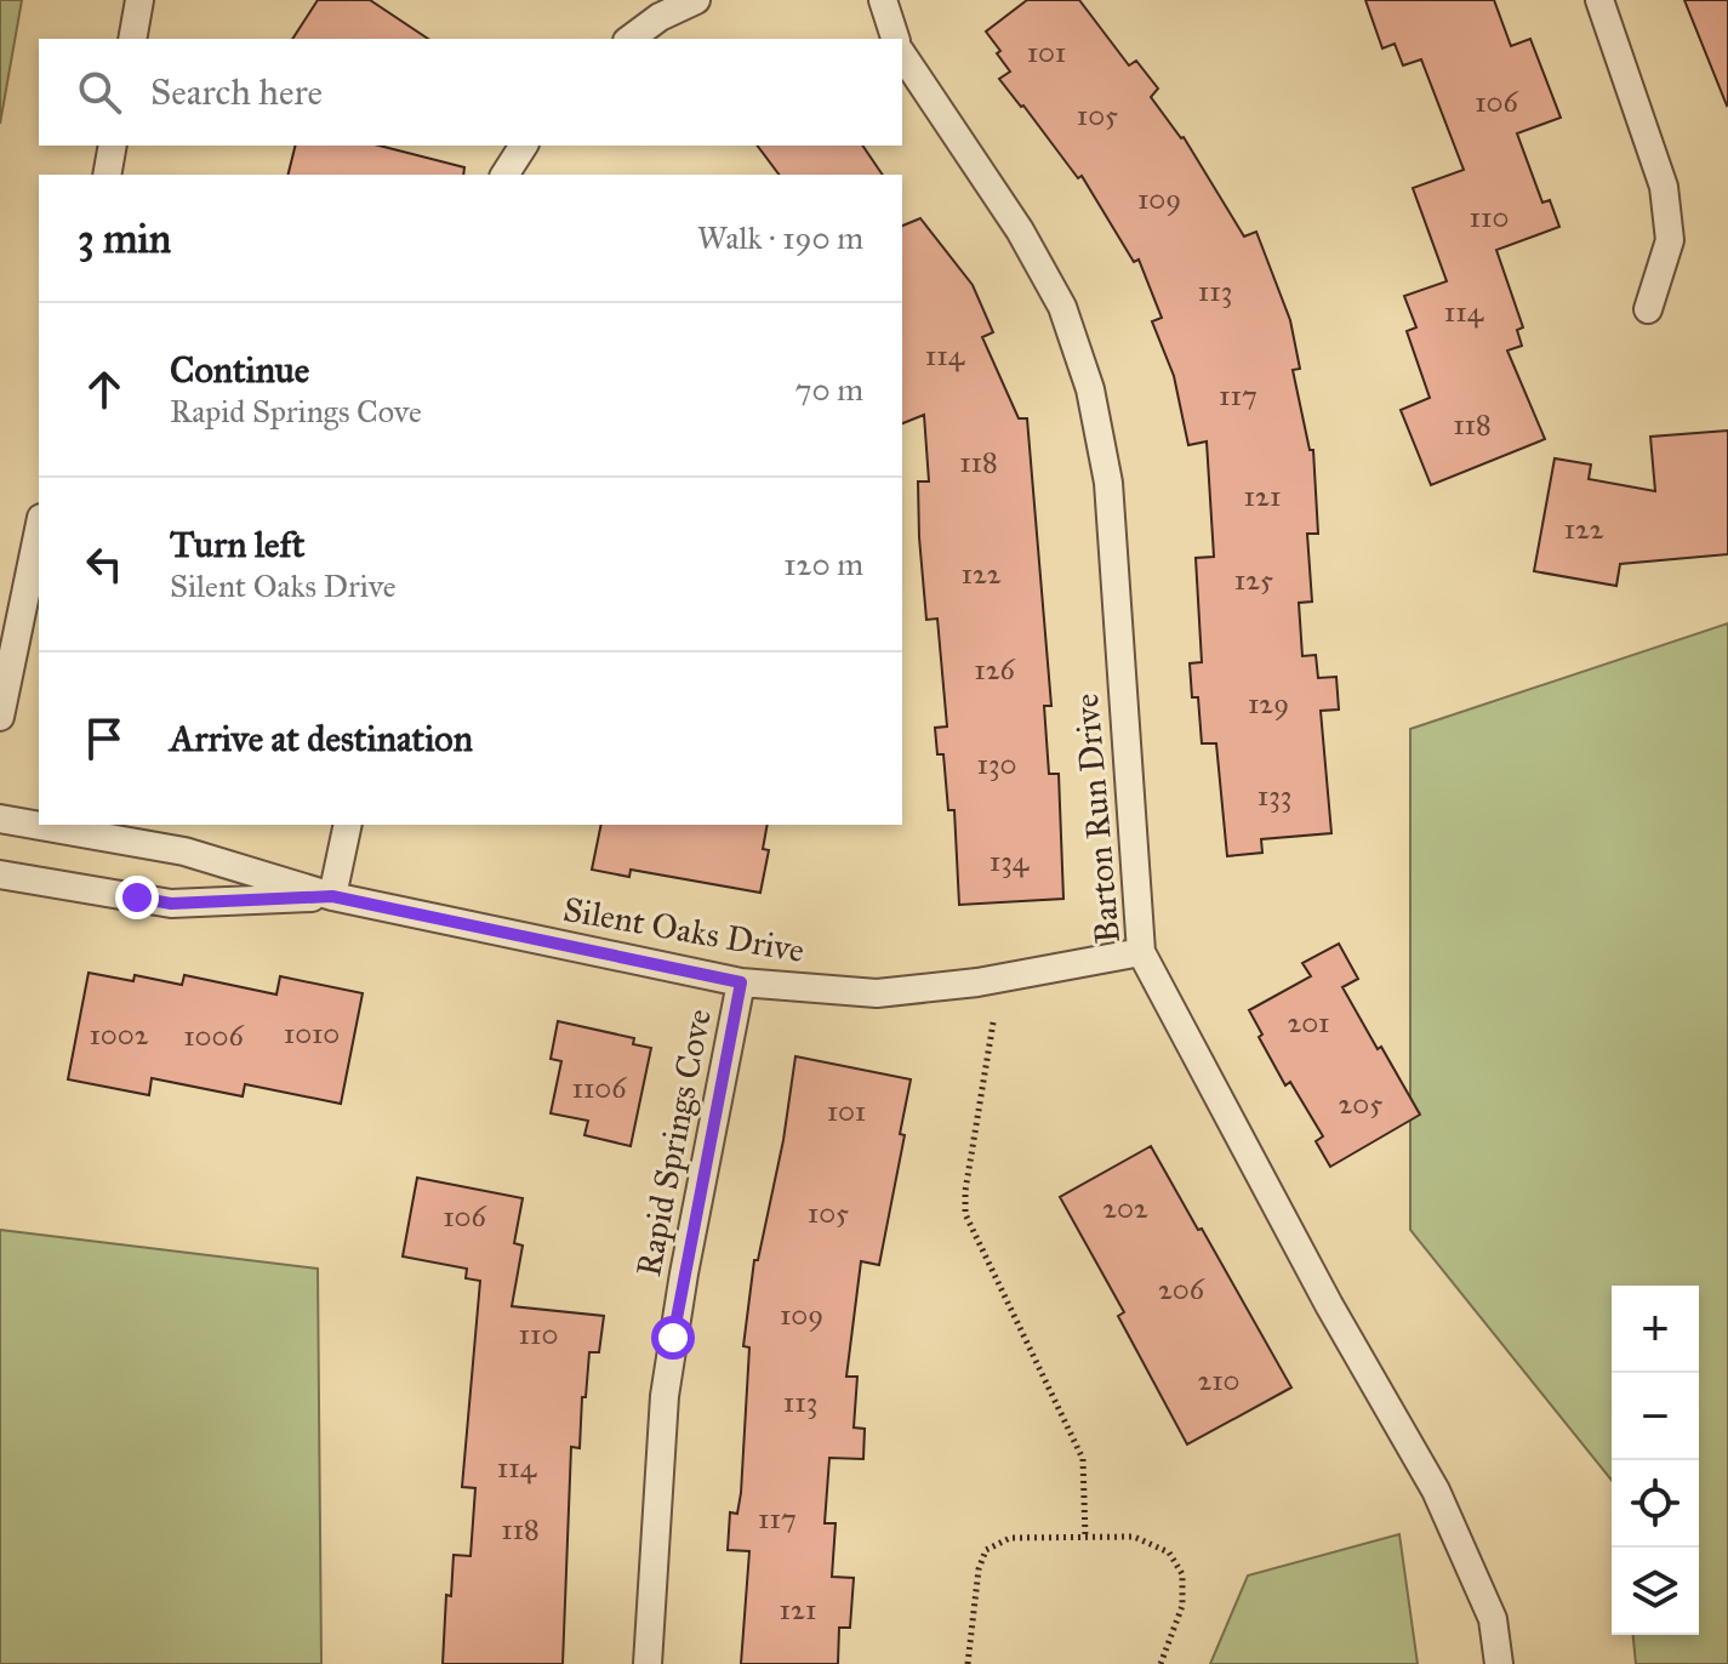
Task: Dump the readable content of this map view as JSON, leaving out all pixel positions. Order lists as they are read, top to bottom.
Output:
{
  "streets": {
    "street": ["Barton Run Drive", "Silent Oaks Drive", "Rapid Springs Cove"]
  },
  "crossings": [
    ["Barton Run Drive", "Silent Oaks Drive"],
    ["Silent Oaks Drive", "Rapid Springs Cove"]
  ],
  "house_numbers": [
    "101",
    "106",
    "105",
    "109",
    "110",
    "113",
    "114",
    "114",
    "117",
    "118",
    "118",
    "121",
    "122",
    "122",
    "125",
    "126",
    "129",
    "130",
    "133",
    "134",
    "201",
    "1010",
    "1002",
    "1006",
    "1106",
    "205",
    "101",
    "202",
    "105",
    "106",
    "206",
    "109",
    "110",
    "210",
    "113",
    "114",
    "117",
    "118",
    "121"
  ],
  "page": {
    "search": "Search here",
    "heading": ["3 min", "Walk · 190 m"],
    "list": [
      ["Continue", "Rapid Springs Cove", "70 m"],
      ["Turn left", "Silent Oaks Drive", "120 m"],
      "Arrive at destination"
    ],
    "map_buttons": ["+", "−"]
  }
}
